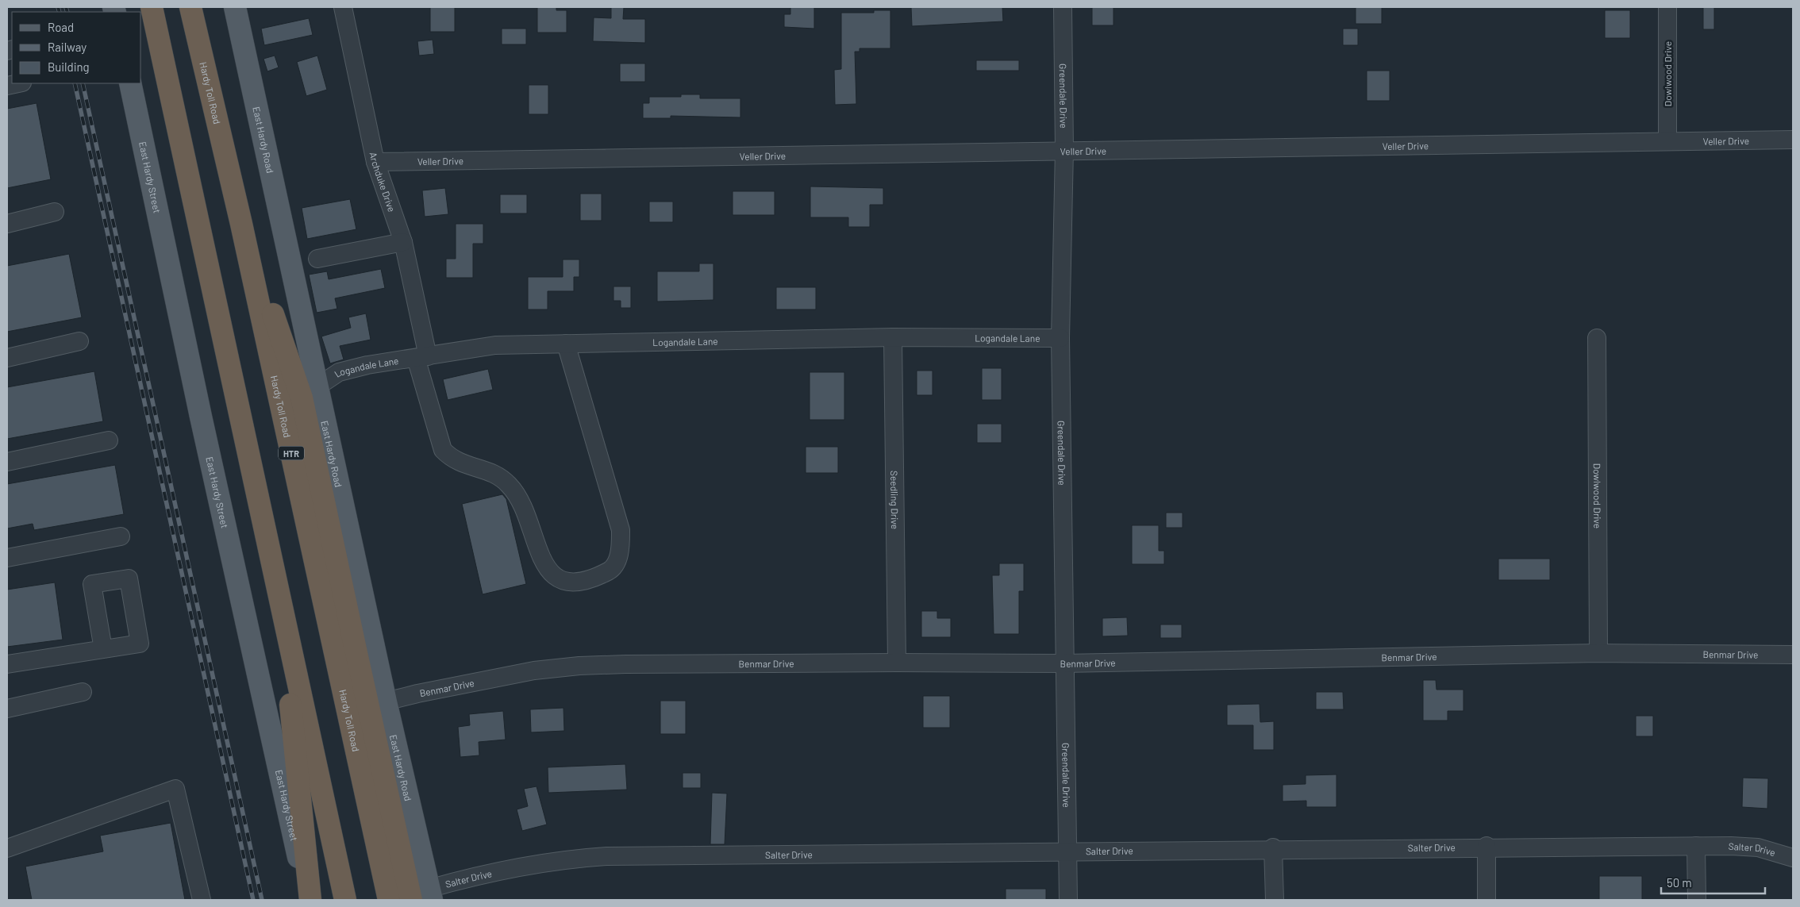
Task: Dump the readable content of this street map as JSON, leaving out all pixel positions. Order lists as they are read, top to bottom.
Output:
{
  "streets": {
    "highway": ["Hardy Toll Road", "HTR"],
    "main road": ["East Hardy Road", "East Hardy Street"],
    "street": [
      "Dowlwood Drive",
      "Greendale Drive",
      "Veller Drive",
      "Archduke Drive",
      "Logandale Lane",
      "Seedling Drive",
      "Benmar Drive",
      "Salter Drive"
    ]
  },
  "crossings": [
    ["Dowlwood Drive", "Veller Drive"],
    ["Dowlwood Drive", "Benmar Drive"],
    ["Greendale Drive", "Veller Drive"],
    ["Greendale Drive", "Logandale Lane"],
    ["Greendale Drive", "Benmar Drive"],
    ["Greendale Drive", "Salter Drive"],
    ["East Hardy Road", "Logandale Lane"],
    ["East Hardy Road", "Benmar Drive"],
    ["East Hardy Road", "Salter Drive"],
    ["Veller Drive", "Archduke Drive"],
    ["Archduke Drive", "Logandale Lane"],
    ["Logandale Lane", "Seedling Drive"],
    ["Seedling Drive", "Benmar Drive"]
  ],
  "legend": ["Road", "Railway", "Building"],
  "scale_bar": "50 m"
}
